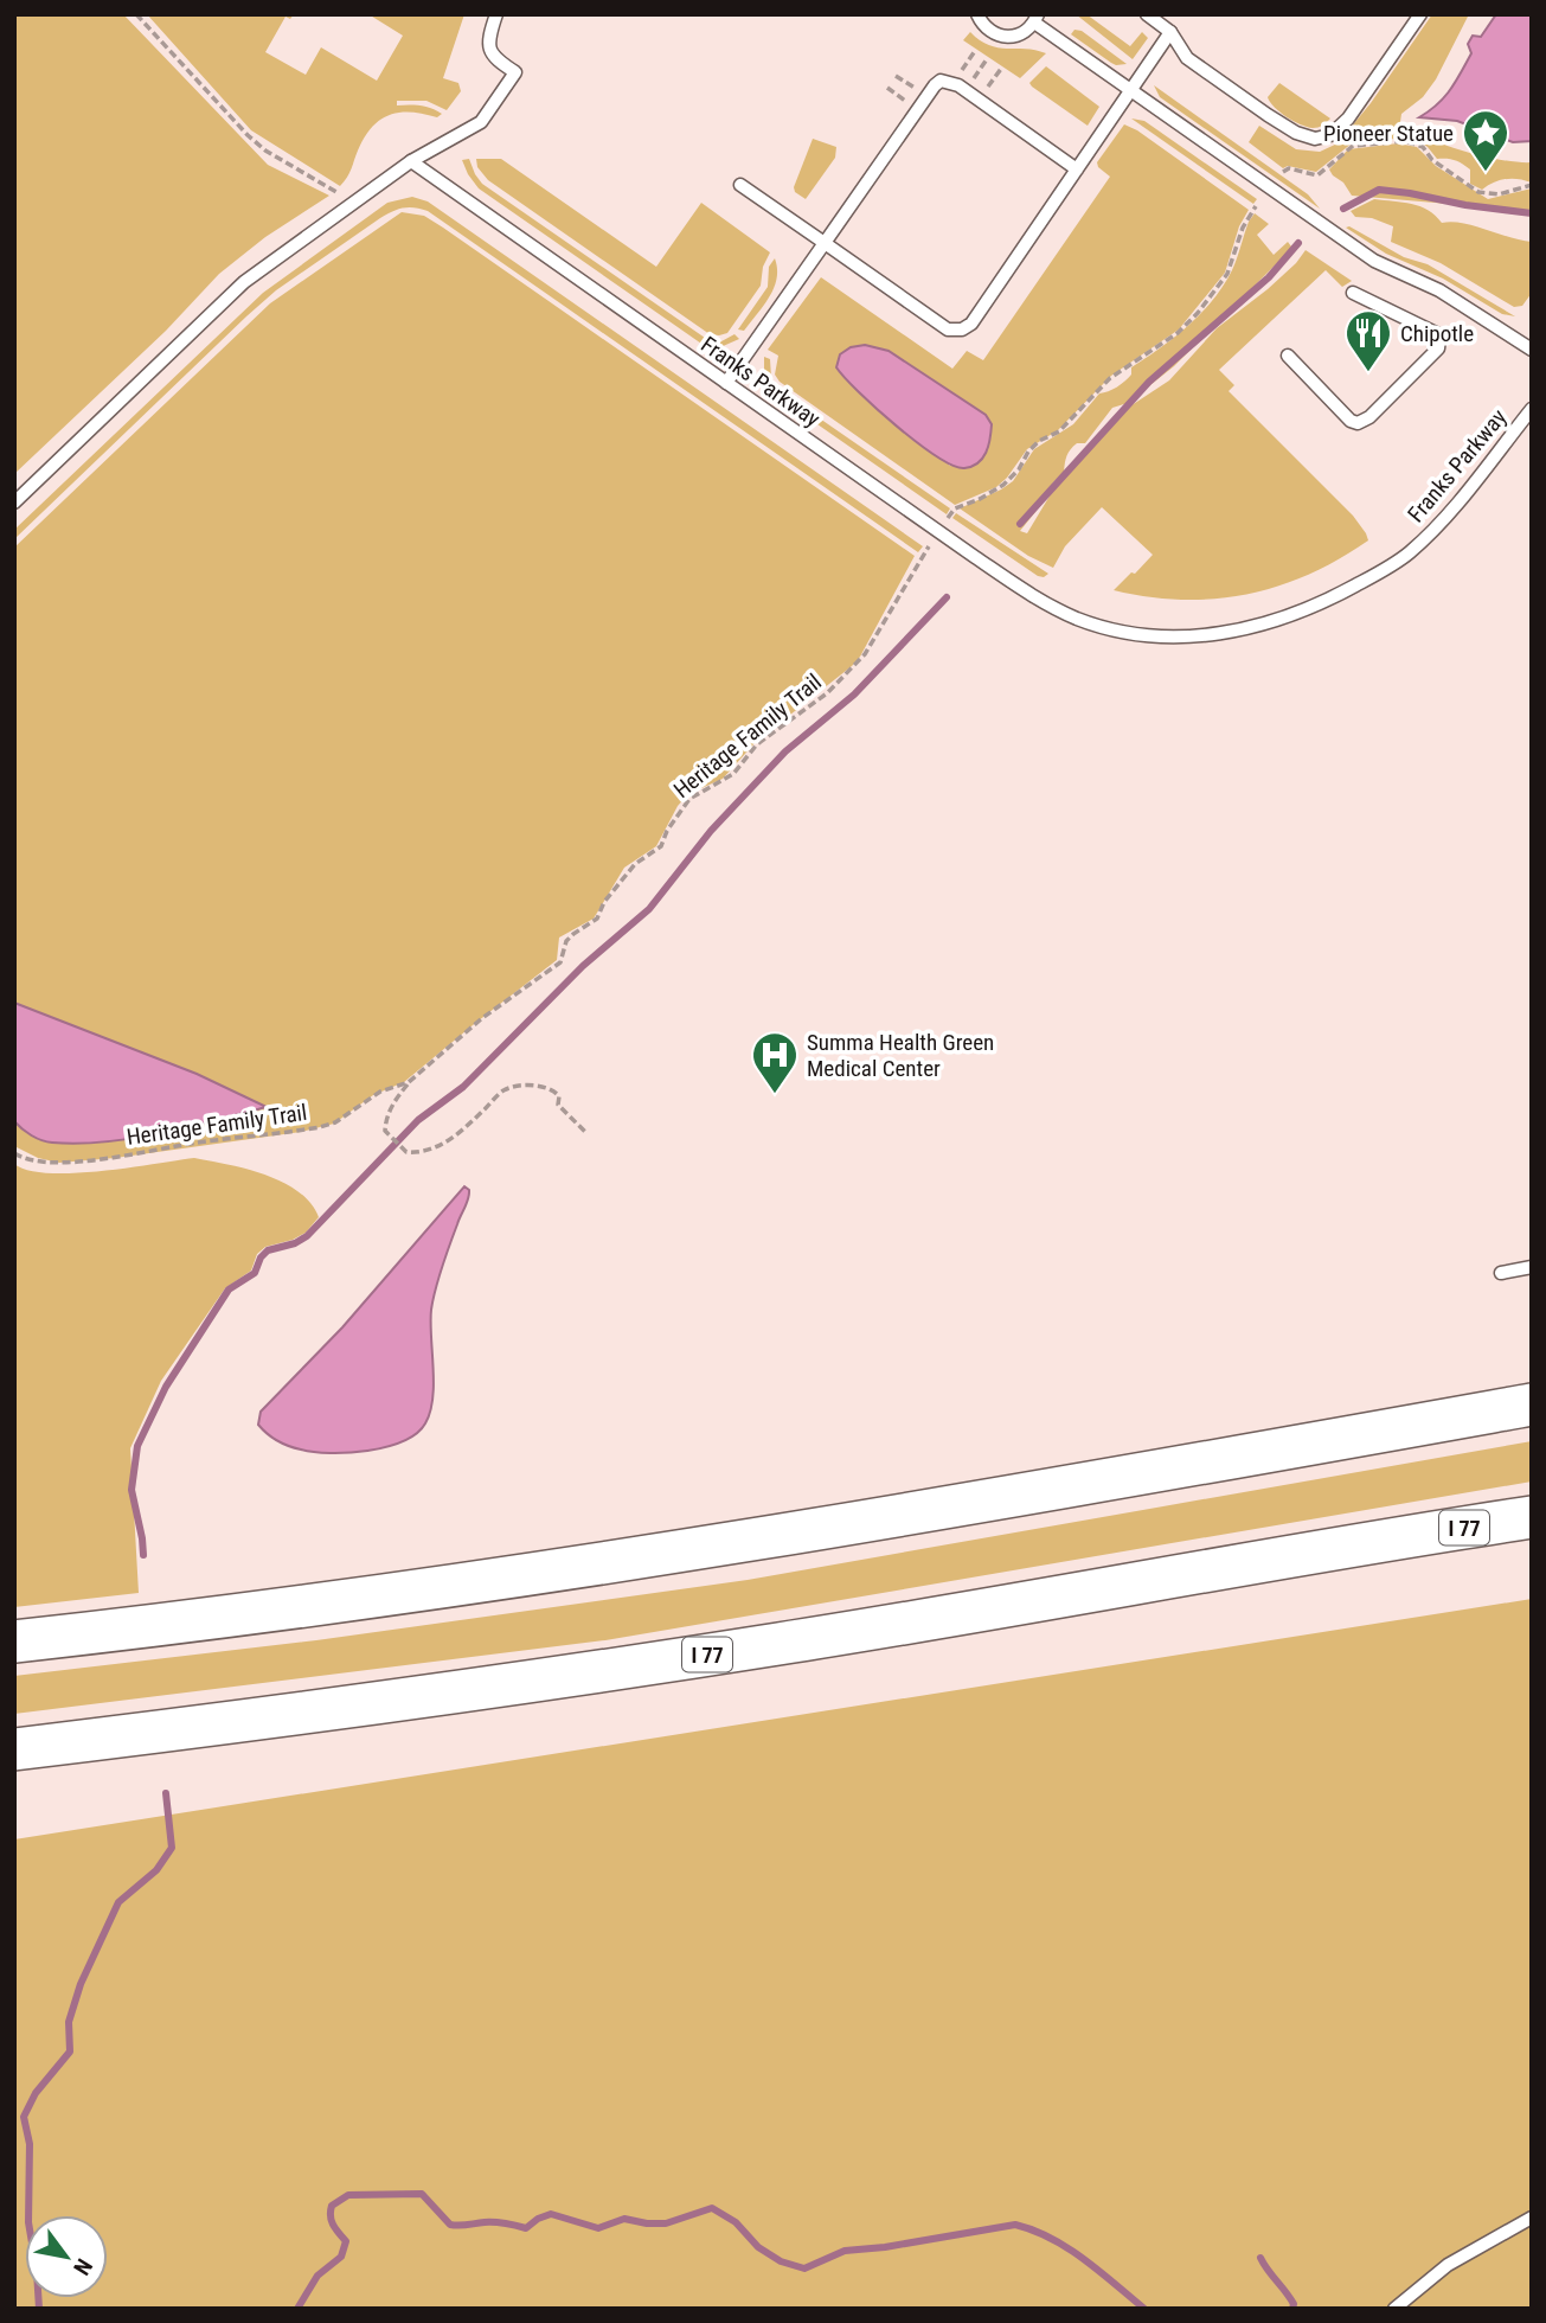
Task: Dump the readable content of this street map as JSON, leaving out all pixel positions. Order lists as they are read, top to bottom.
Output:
{
  "streets": {
    "highway": ["I 77"],
    "lane": ["Franks Parkway"],
    "path": ["Heritage Family Trail"]
  },
  "crossings": [
    ["Franks Parkway", "Heritage Family Trail"]
  ],
  "places": {
    "place": ["Pioneer Statue"],
    "restaurant": ["Chipotle"],
    "hospital": ["Summa Health Green Medical Center"]
  },
  "north": "bottom right"
}
